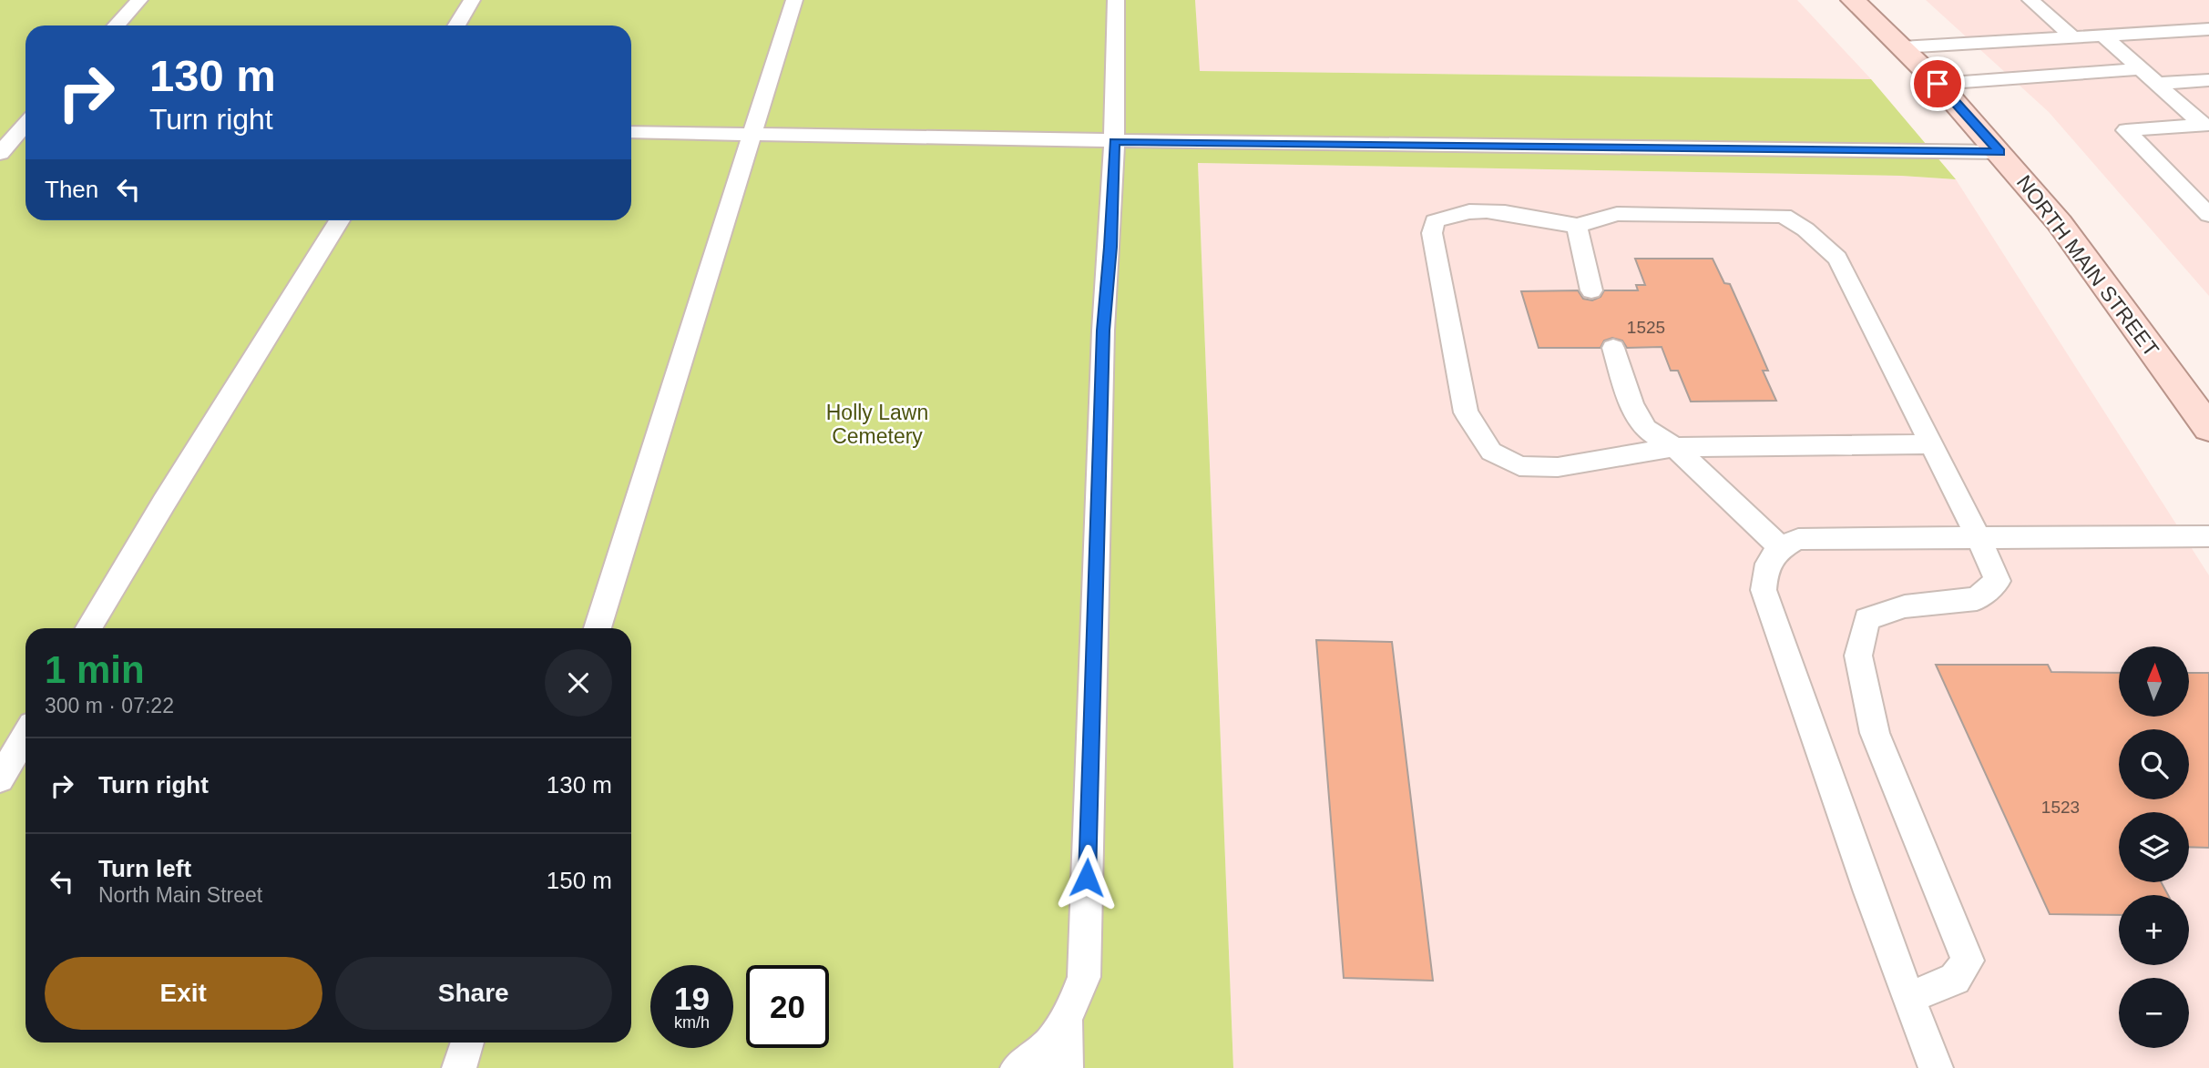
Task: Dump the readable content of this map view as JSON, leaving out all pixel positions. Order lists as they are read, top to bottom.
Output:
{
  "streets": {
    "main road": ["NORTH MAIN STREET"]
  },
  "parks": ["Holly Lawn Cemetery"],
  "house_numbers": ["1525", "1523"],
  "north": "top",
  "page": {
    "turn": ["130 m", "Turn right"],
    "then": "Then",
    "heading": ["1 min", "300 m · 07:22"],
    "map_buttons": ["+", "−"],
    "list": [
      {
        "name": "Turn right",
        "value": "130 m"
      },
      {
        "name": "Turn left",
        "note": "North Main Street",
        "value": "150 m"
      }
    ],
    "buttons": ["Exit", "Share"],
    "speed": "19 km/h",
    "limit": "20"
  }
}
